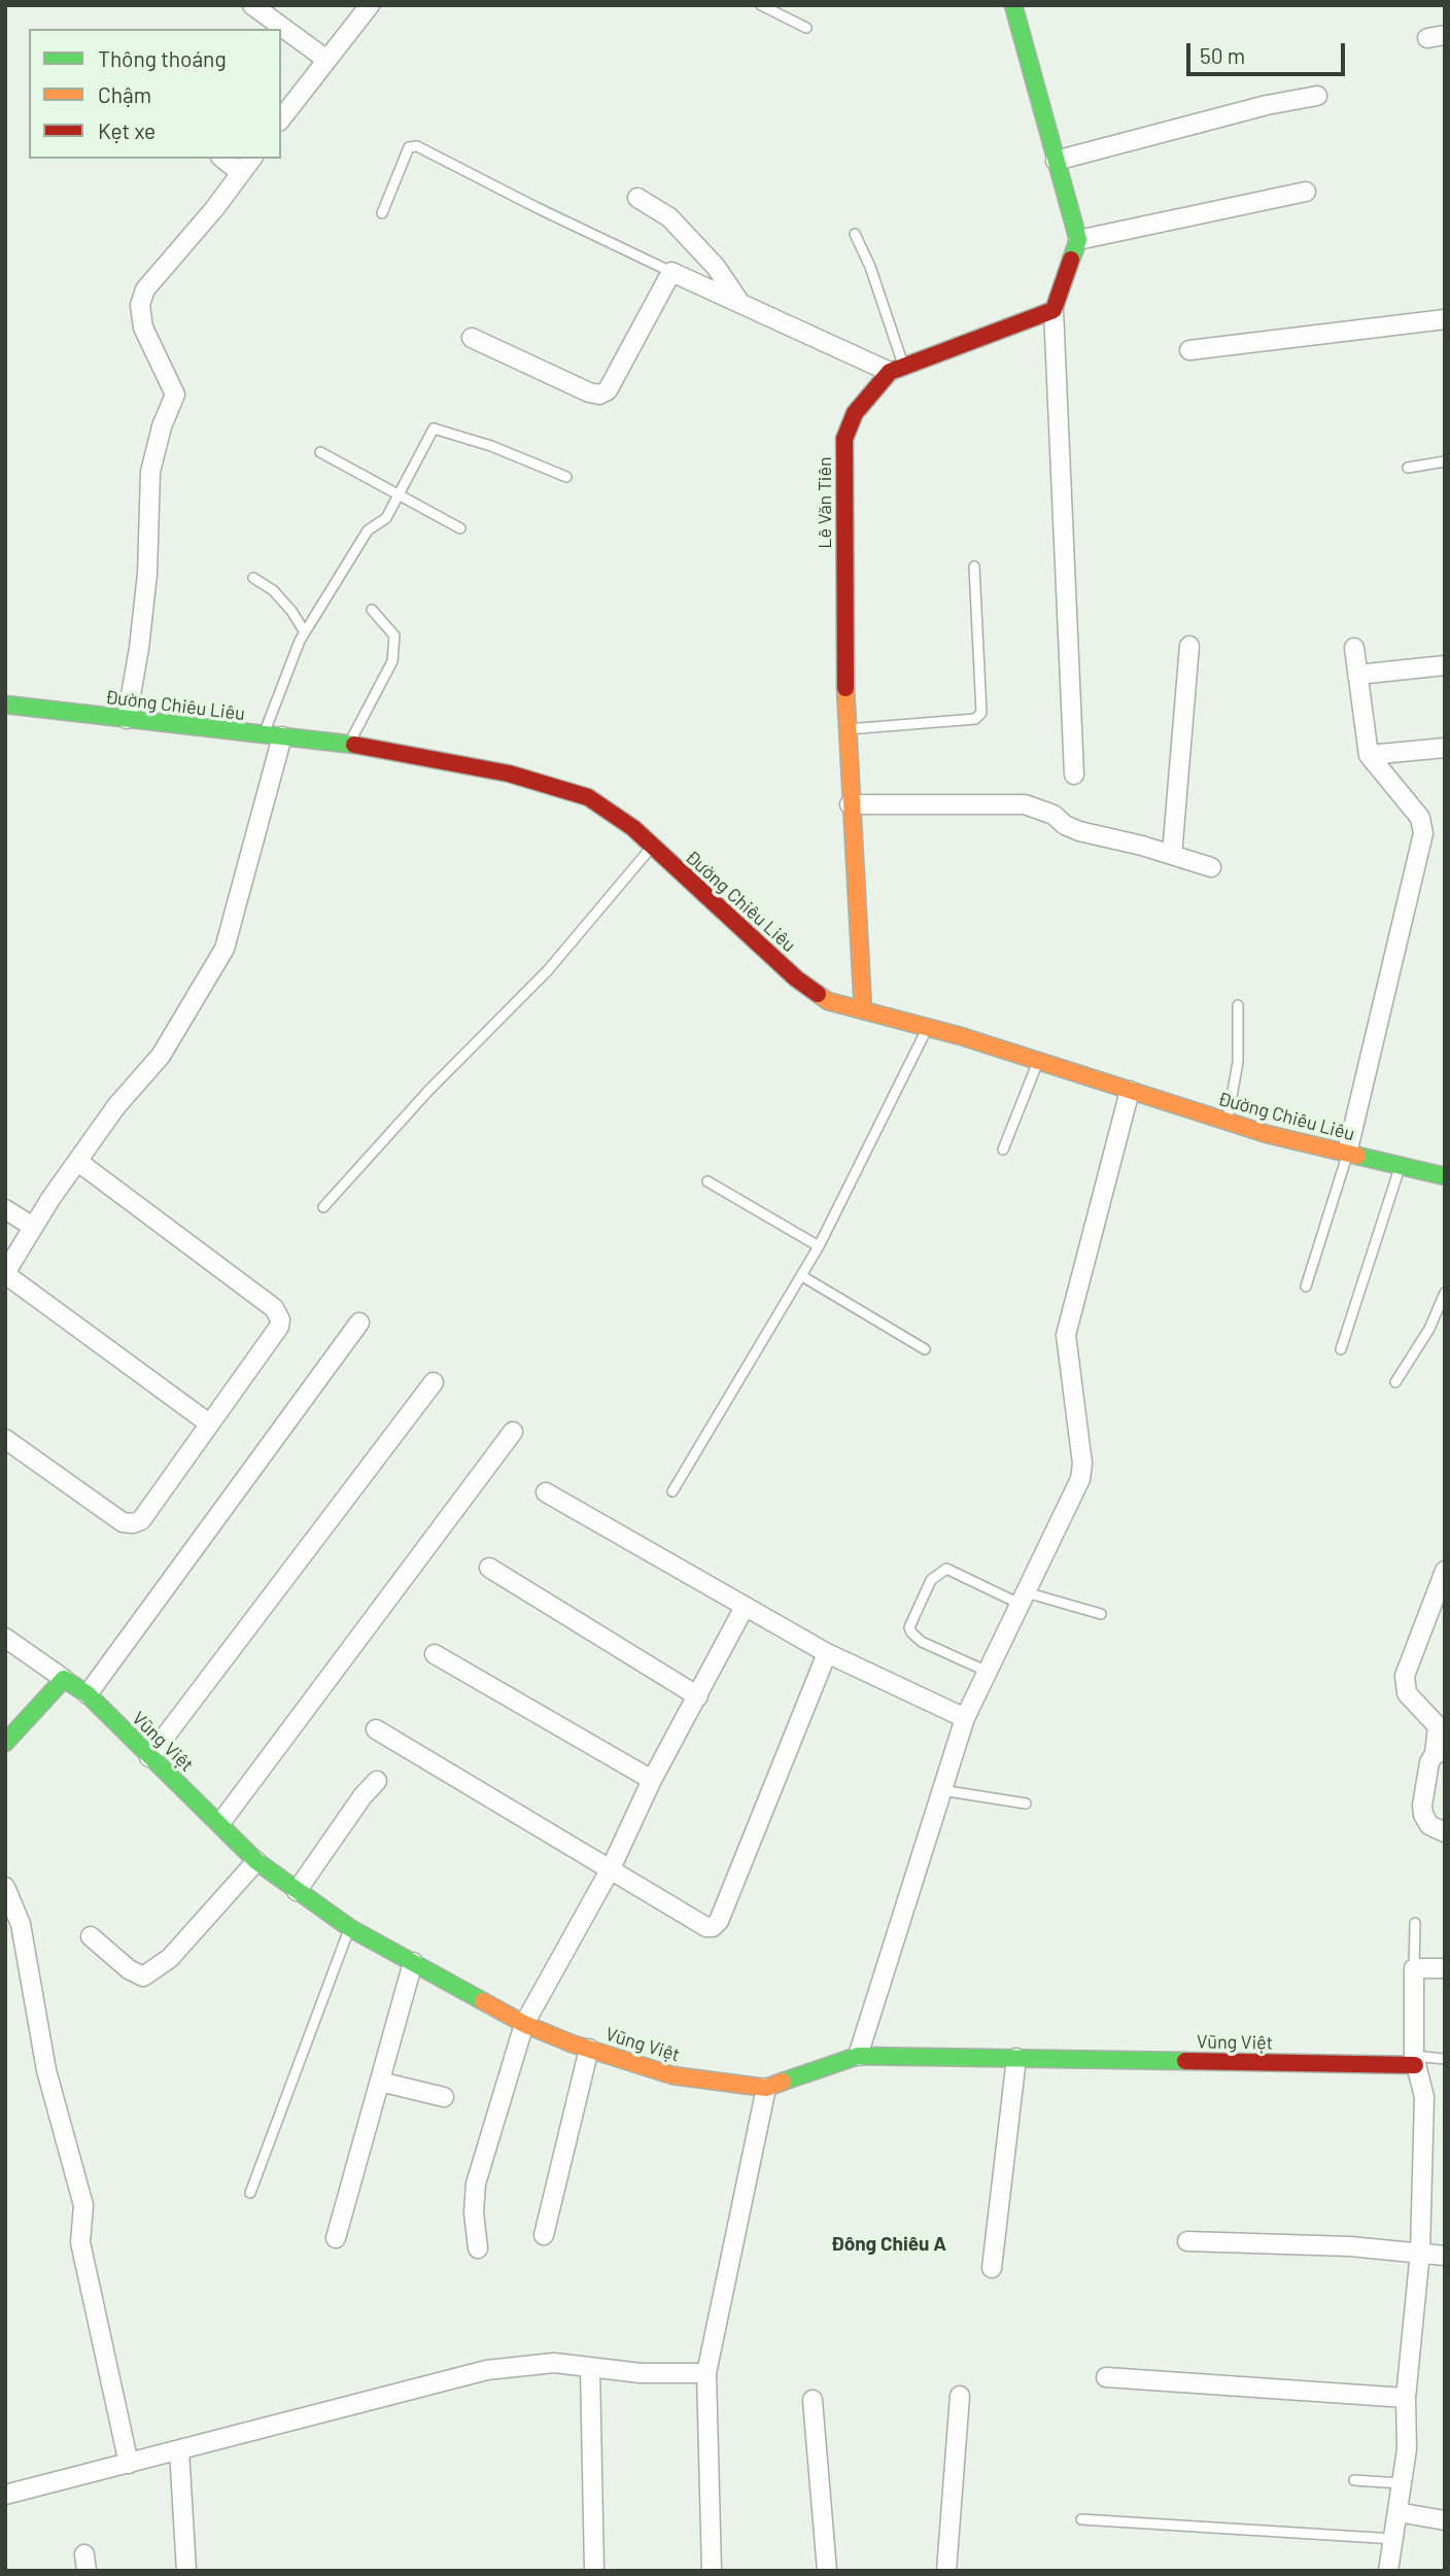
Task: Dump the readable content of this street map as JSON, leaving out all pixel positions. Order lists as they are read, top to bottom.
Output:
{
  "streets": {
    "street": ["Lê Văn Tiên", "Đường Chiêu Liêu", "Vũng Việt"]
  },
  "crossings": [
    ["Lê Văn Tiên", "Đường Chiêu Liêu"]
  ],
  "districts": ["Đông Chiêu A"],
  "legend": ["Thông thoáng", "Chậm", "Kẹt xe"],
  "scale_bar": "50 m"
}
